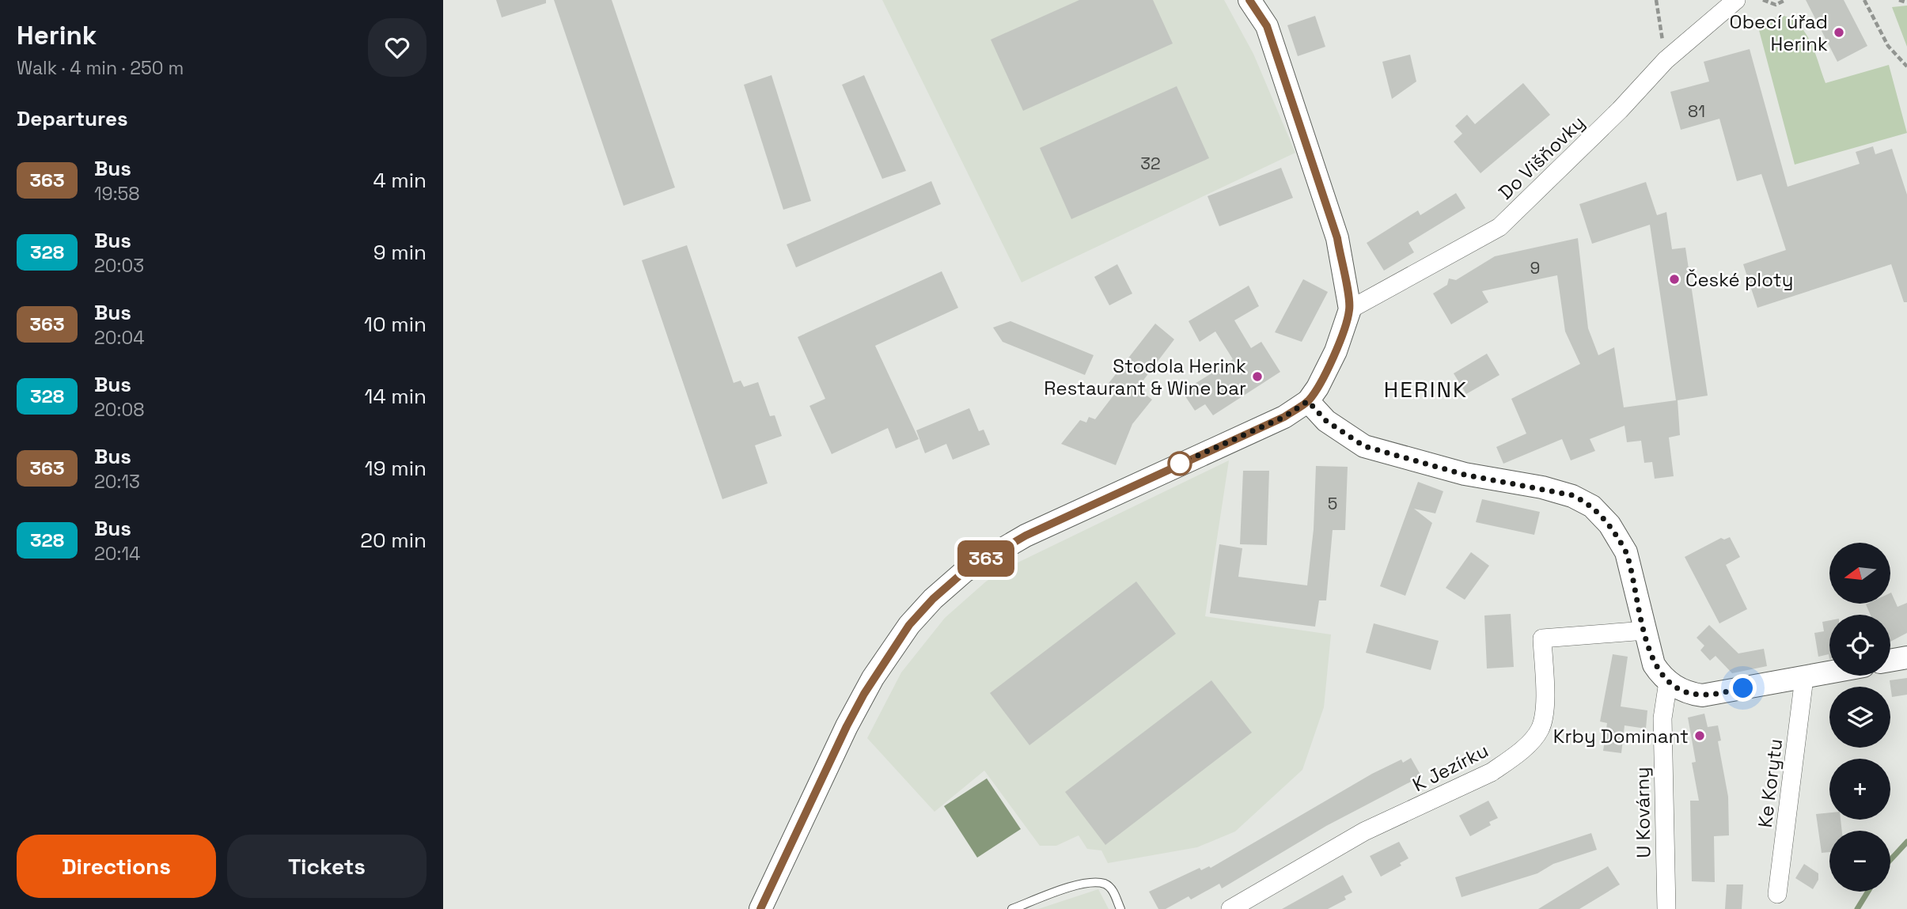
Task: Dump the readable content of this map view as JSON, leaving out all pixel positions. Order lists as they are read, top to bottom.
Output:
{
  "streets": {
    "street": [
      "Do Višňovky",
      "K Jezírku",
      "Ke Korytu",
      "U Kovárny"
    ]
  },
  "districts": ["HERINK"],
  "places": [
    "Obecí úřad Herink",
    "České ploty",
    "Stodola Herink Restaurant & Wine bar",
    "Krby Dominant"
  ],
  "lines": ["bus line 363"],
  "house_numbers": [
    "81",
    "32",
    "9",
    "5"
  ],
  "north": "left",
  "page": {
    "heading": [
      ["Herink", "Walk · 4 min · 250 m"],
      "Departures"
    ],
    "on_map": "363",
    "list": [
      {
        "mark": "363",
        "name": "Bus",
        "note": "19:58",
        "value": "4 min"
      },
      {
        "mark": "328",
        "name": "Bus",
        "note": "20:03",
        "value": "9 min"
      },
      {
        "mark": "363",
        "name": "Bus",
        "note": "20:04",
        "value": "10 min"
      },
      {
        "mark": "328",
        "name": "Bus",
        "note": "20:08",
        "value": "14 min"
      },
      {
        "mark": "363",
        "name": "Bus",
        "note": "20:13",
        "value": "19 min"
      },
      {
        "mark": "328",
        "name": "Bus",
        "note": "20:14",
        "value": "20 min"
      }
    ],
    "map_buttons": ["+", "−"],
    "buttons": ["Directions", "Tickets"]
  }
}
